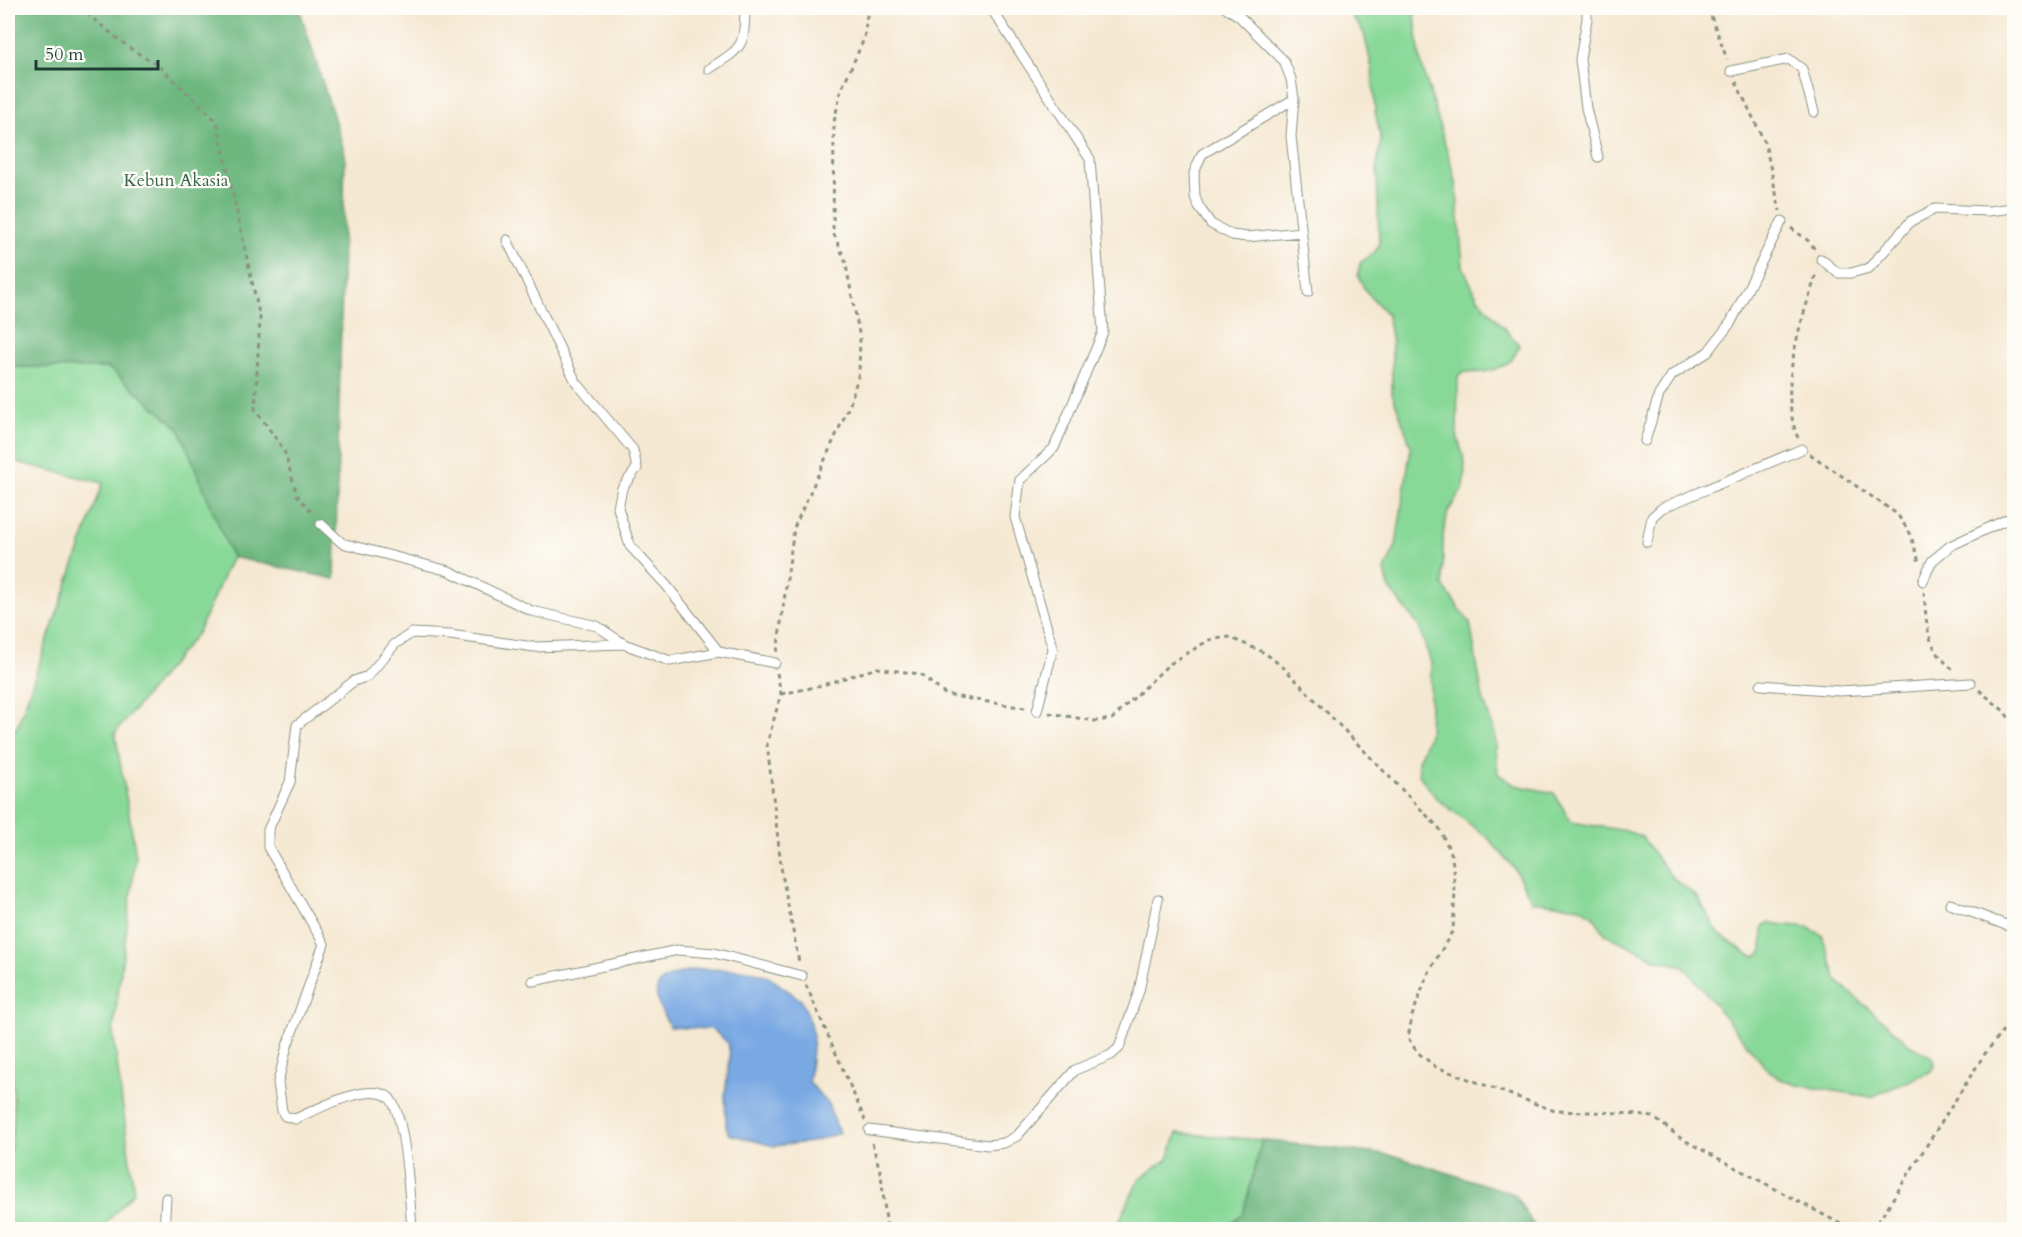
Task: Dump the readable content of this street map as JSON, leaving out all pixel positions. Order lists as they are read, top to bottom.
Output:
{
  "parks": ["Kebun Akasia"],
  "scale_bar": "50 m"
}
